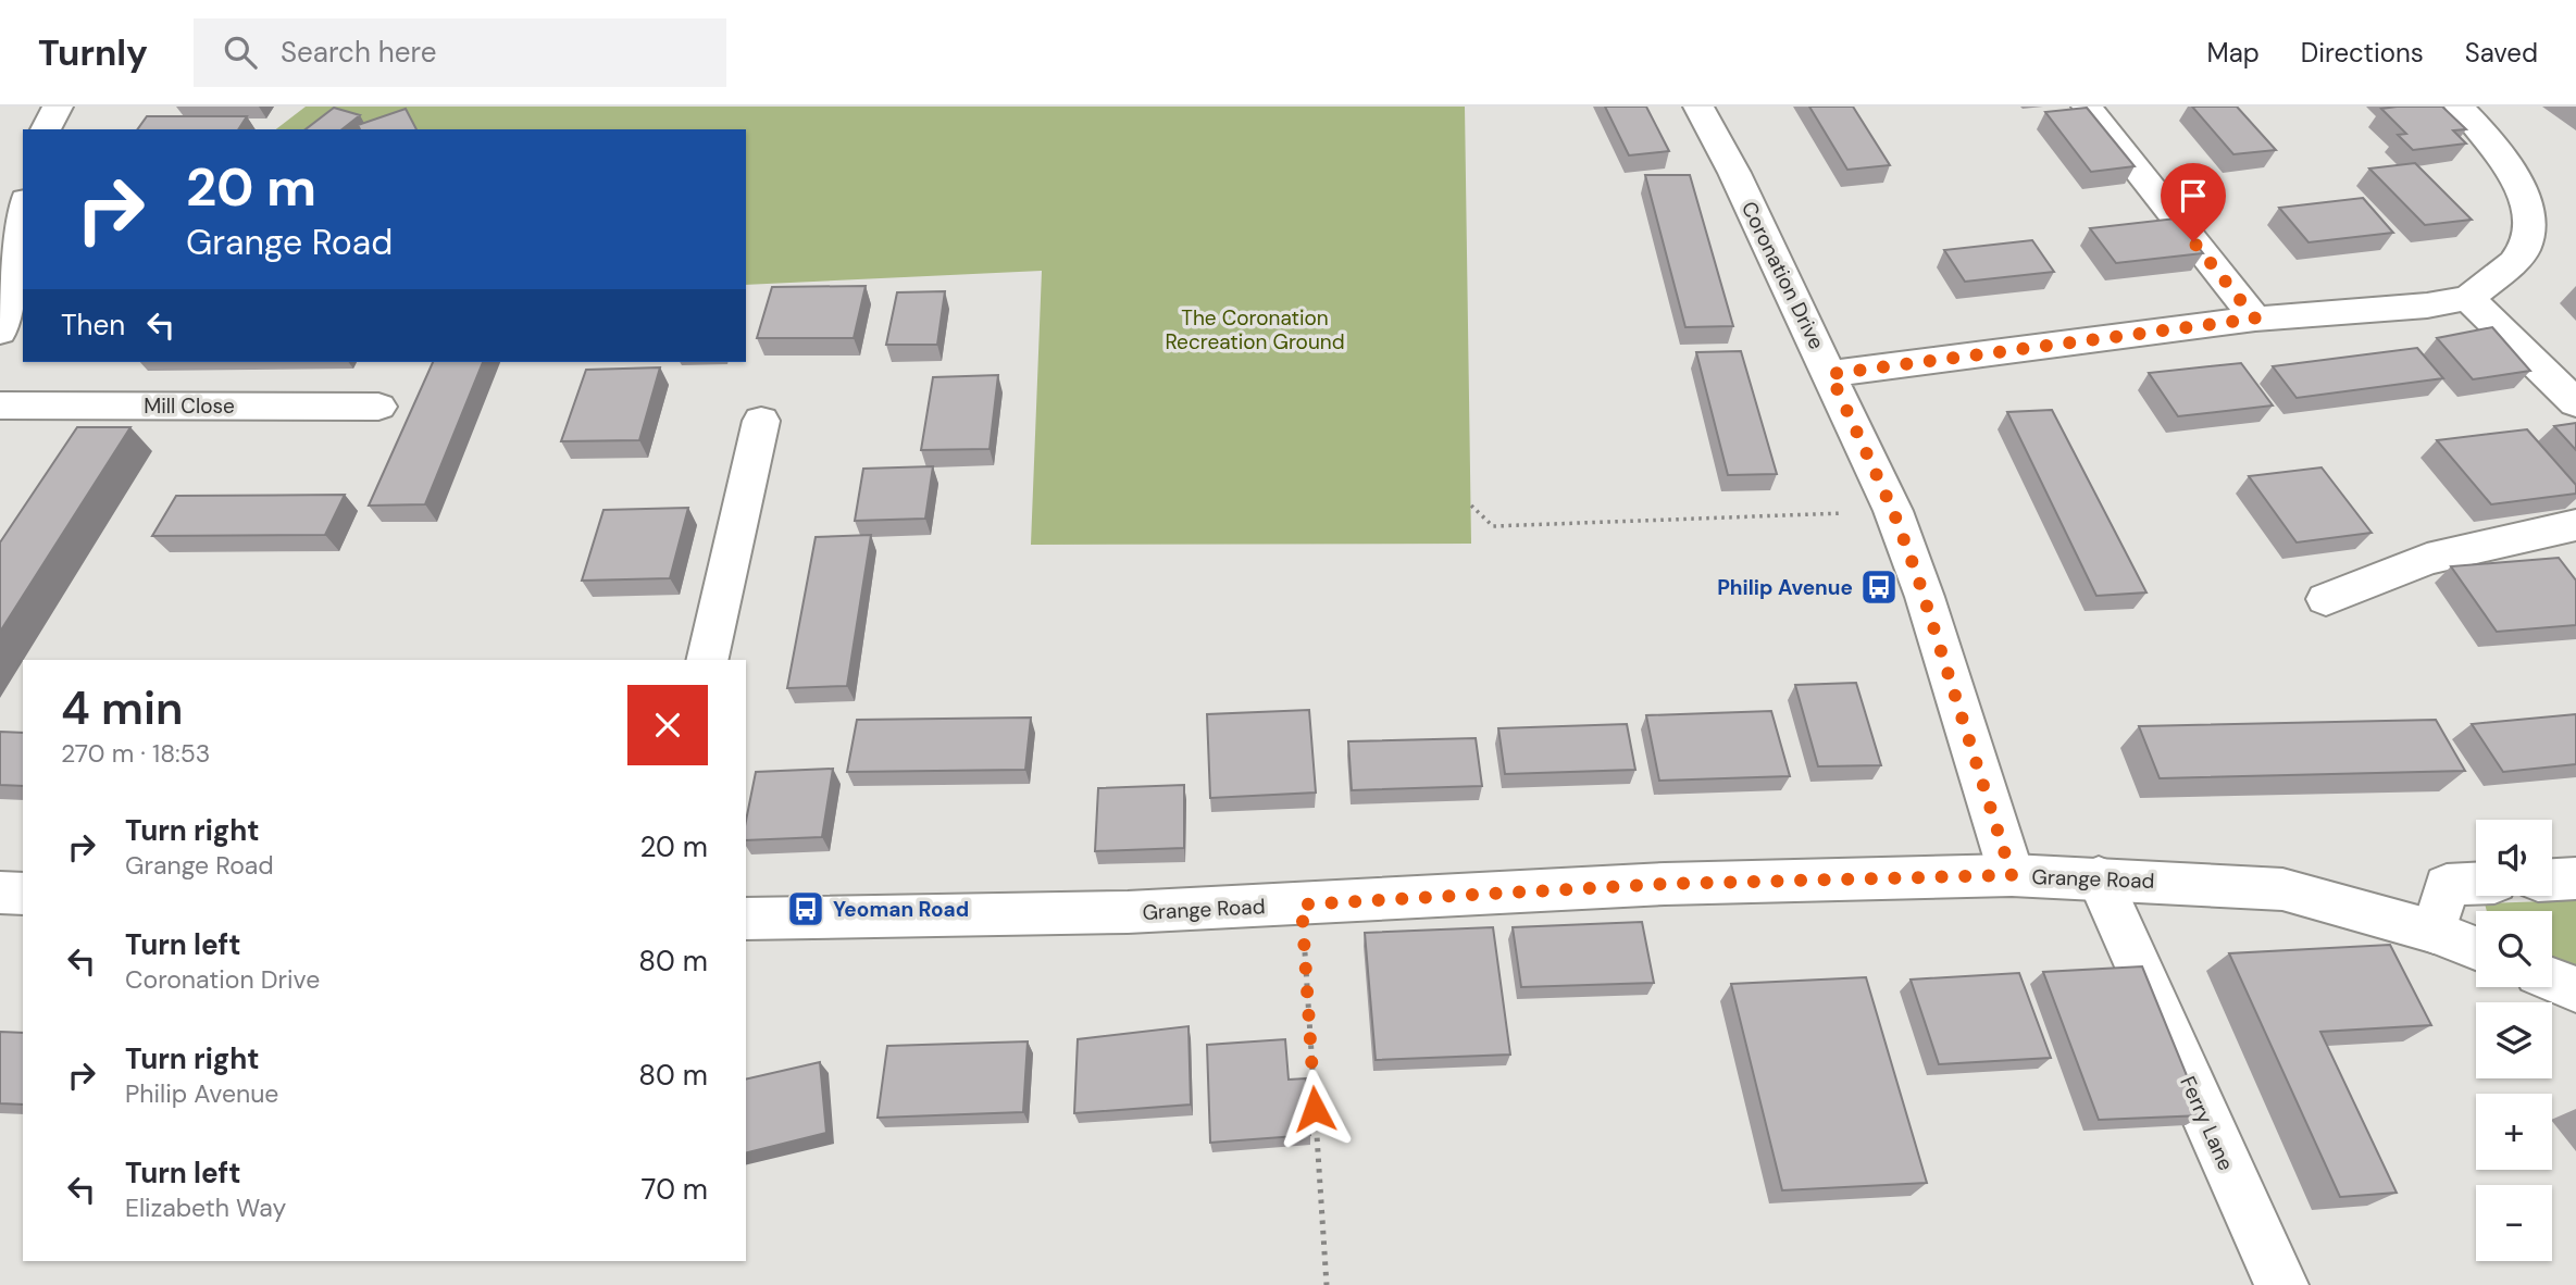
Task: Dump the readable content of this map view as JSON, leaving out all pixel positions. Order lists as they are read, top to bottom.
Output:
{
  "streets": {
    "street": [
      "Coronation Drive",
      "Mill Close",
      "Grange Road",
      "Ferry Lane"
    ]
  },
  "crossings": [
    ["Coronation Drive", "Grange Road"],
    ["Grange Road", "Ferry Lane"]
  ],
  "parks": ["The Coronation Recreation Ground"],
  "places": {
    "bus stop": ["Philip Avenue", "Yeoman Road"]
  },
  "page": {
    "header": "Turnly",
    "search": "Search here",
    "nav": ["Map", "Directions", "Saved"],
    "turn": ["20 m", "Grange Road"],
    "then": "Then",
    "heading": ["4 min", "270 m · 18:53"],
    "list": [
      {
        "name": "Turn right",
        "note": "Grange Road",
        "value": "20 m"
      },
      {
        "name": "Turn left",
        "note": "Coronation Drive",
        "value": "80 m"
      },
      {
        "name": "Turn right",
        "note": "Philip Avenue",
        "value": "80 m"
      },
      {
        "name": "Turn left",
        "note": "Elizabeth Way",
        "value": "70 m"
      }
    ],
    "map_buttons": ["+", "−"]
  }
}
